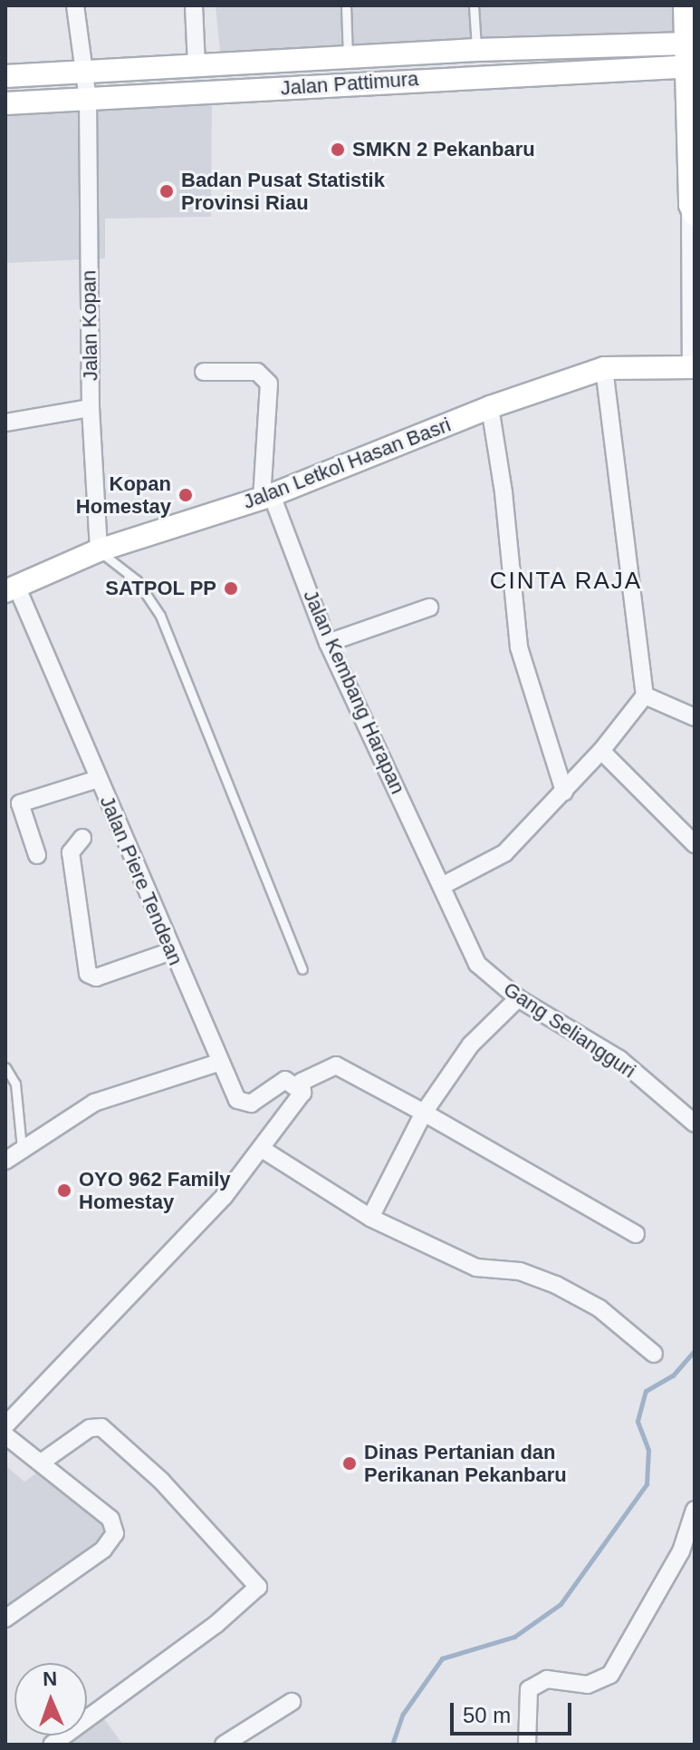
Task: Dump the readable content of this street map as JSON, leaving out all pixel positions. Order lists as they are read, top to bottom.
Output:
{
  "streets": {
    "main road": ["Jalan Pattimura", "Jalan Letkol Hasan Basri"],
    "street": [
      "Jalan Kopan",
      "Jalan Kembang Harapan",
      "Jalan Piere Tendean",
      "Gang Seliangguri"
    ]
  },
  "crossings": [
    ["Jalan Pattimura", "Jalan Kopan"],
    ["Jalan Kopan", "Jalan Letkol Hasan Basri"],
    ["Jalan Letkol Hasan Basri", "Jalan Kembang Harapan"],
    ["Jalan Letkol Hasan Basri", "Jalan Piere Tendean"],
    ["Jalan Kembang Harapan", "Gang Seliangguri"]
  ],
  "districts": ["CINTA RAJA"],
  "places": [
    "SMKN 2 Pekanbaru",
    "Badan Pusat Statistik Provinsi Riau",
    "Kopan Homestay",
    "SATPOL PP",
    "OYO 962 Family Homestay",
    "Dinas Pertanian dan Perikanan Pekanbaru"
  ],
  "scale_bar": "50 m",
  "north": "top"
}
